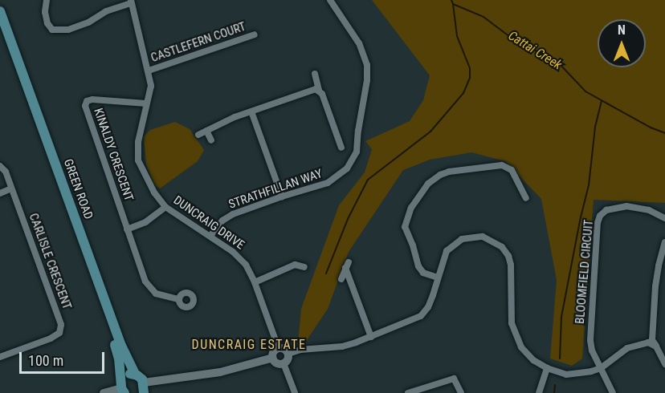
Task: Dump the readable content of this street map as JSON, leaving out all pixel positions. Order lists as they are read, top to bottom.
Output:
{
  "streets": {
    "main road": ["GREEN ROAD"],
    "street": [
      "CASTLEFERN COURT",
      "KINALDY CRESCENT",
      "STRATHFILLAN WAY",
      "DUNCRAIG DRIVE",
      "CARLISLE CRESCENT",
      "BLOOMFIELD CIRCUIT"
    ]
  },
  "crossings": [
    ["CASTLEFERN COURT", "DUNCRAIG DRIVE"],
    ["KINALDY CRESCENT", "DUNCRAIG DRIVE"],
    ["STRATHFILLAN WAY", "DUNCRAIG DRIVE"]
  ],
  "districts": ["DUNCRAIG ESTATE"],
  "water": ["Cattai Creek"],
  "scale_bar": "100 m",
  "north": "top"
}
